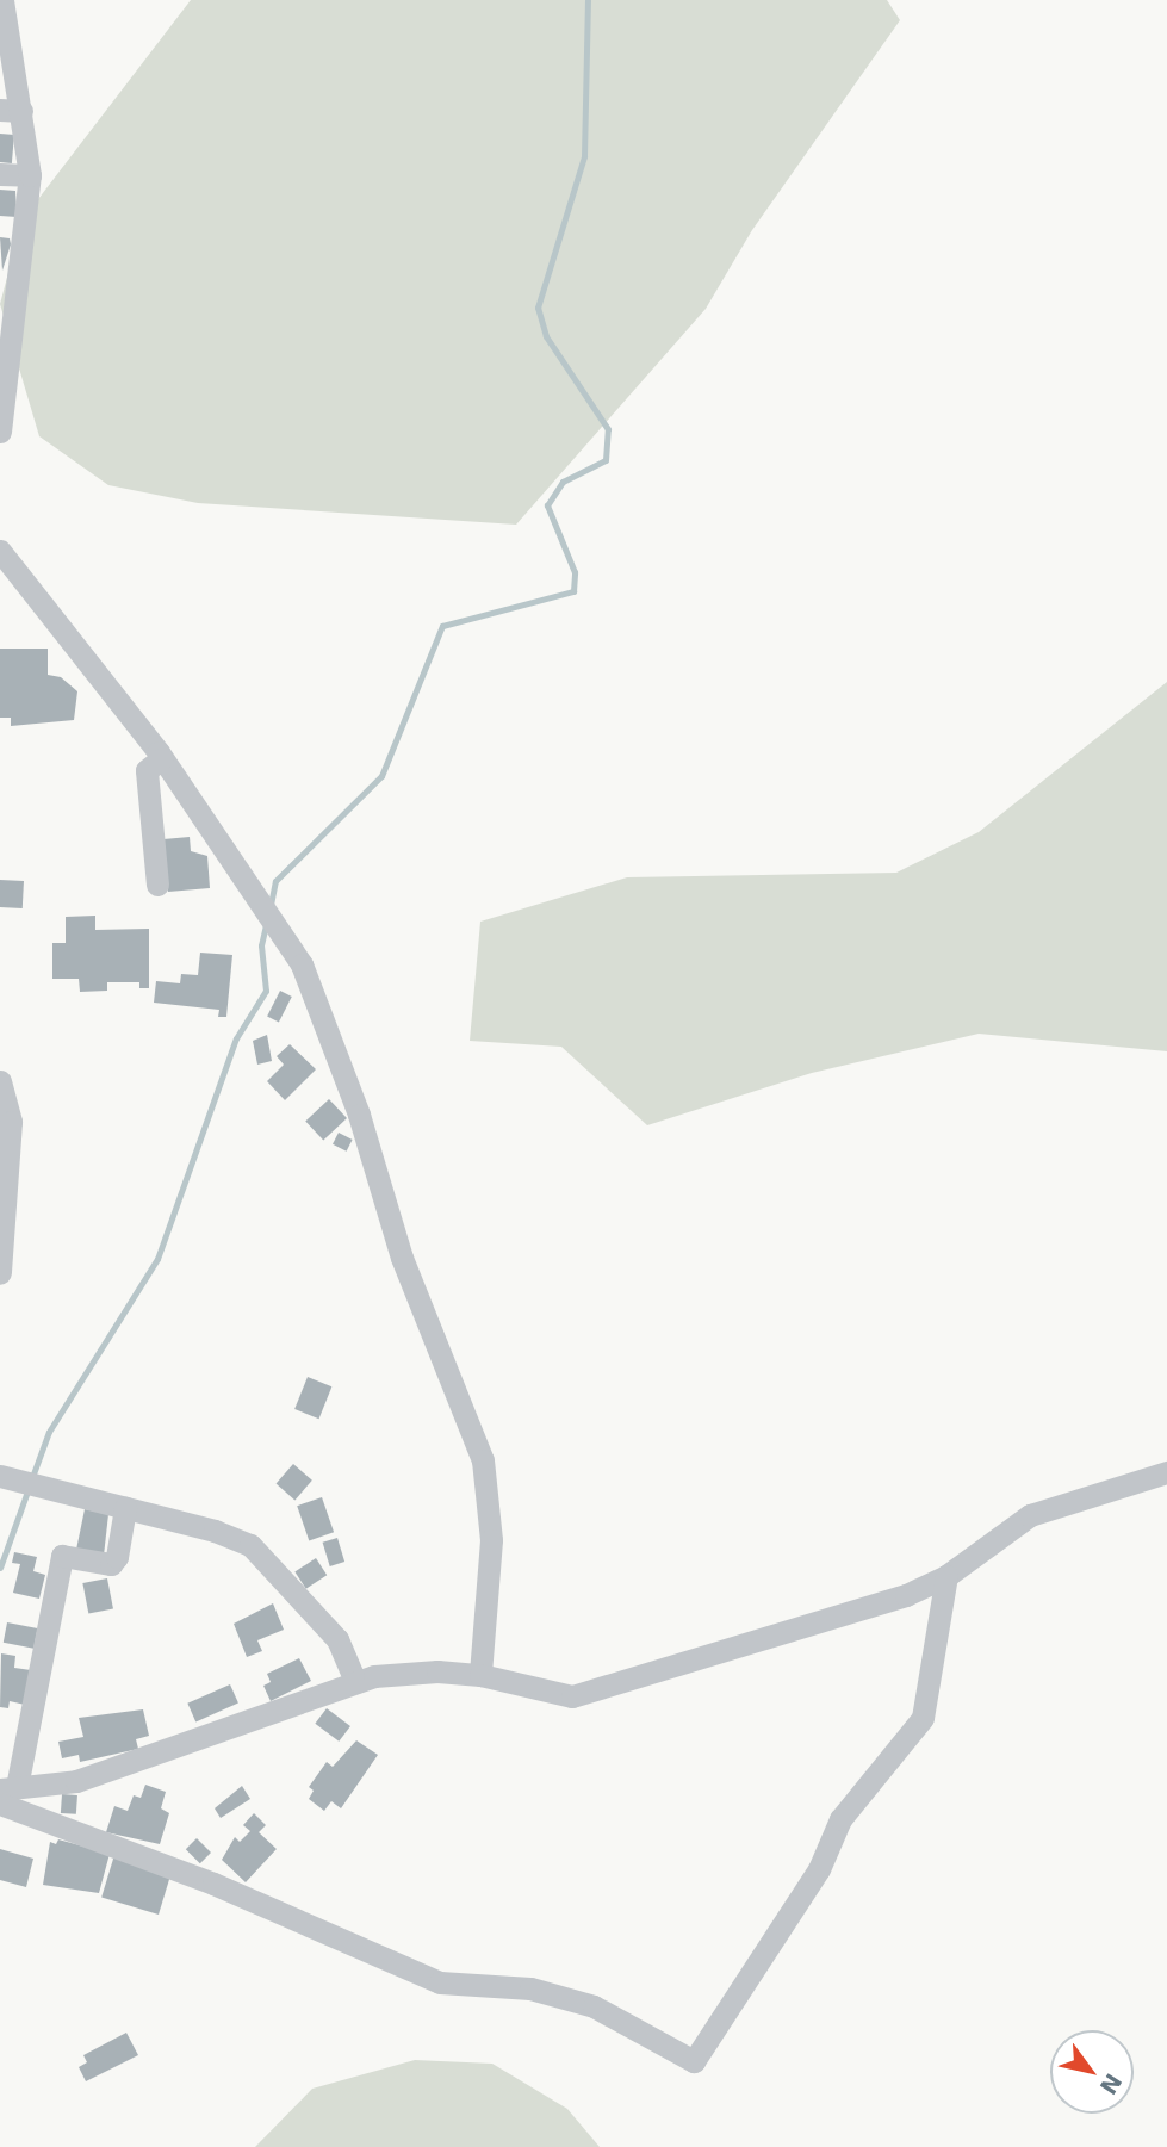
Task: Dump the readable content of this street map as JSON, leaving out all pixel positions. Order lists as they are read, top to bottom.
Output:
{
  "north": "bottom right"
}
